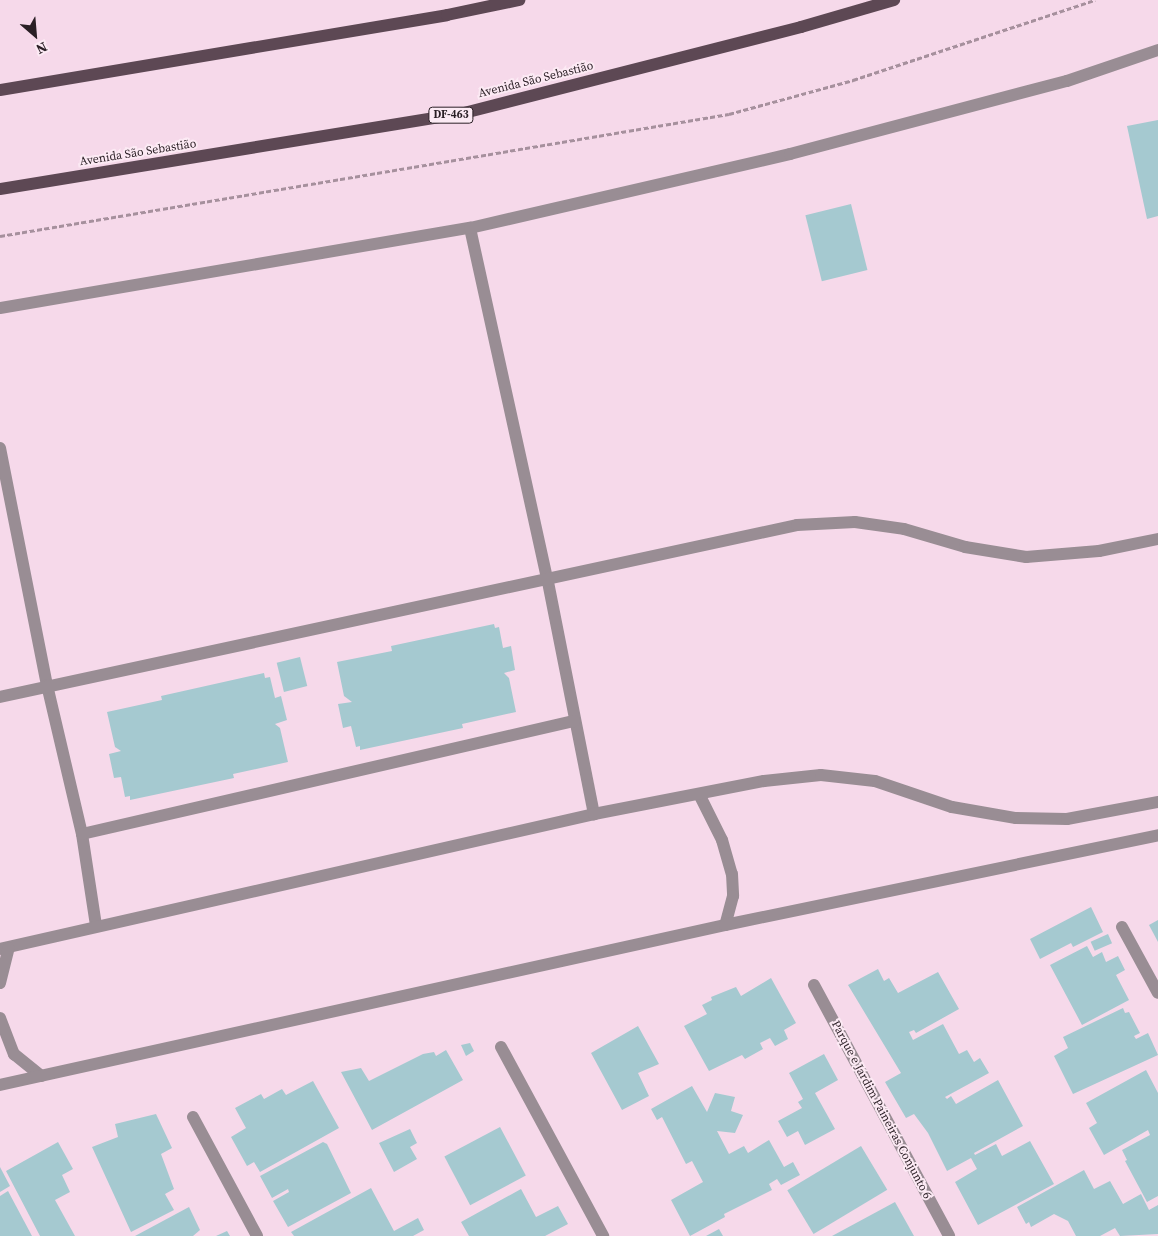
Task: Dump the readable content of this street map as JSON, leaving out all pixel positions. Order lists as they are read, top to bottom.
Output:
{
  "streets": {
    "main road": ["Avenida São Sebastião", "DF-463"],
    "street": ["Parque e Jardim Paineiras Conjunto 6"]
  },
  "north": "bottom right"
}
